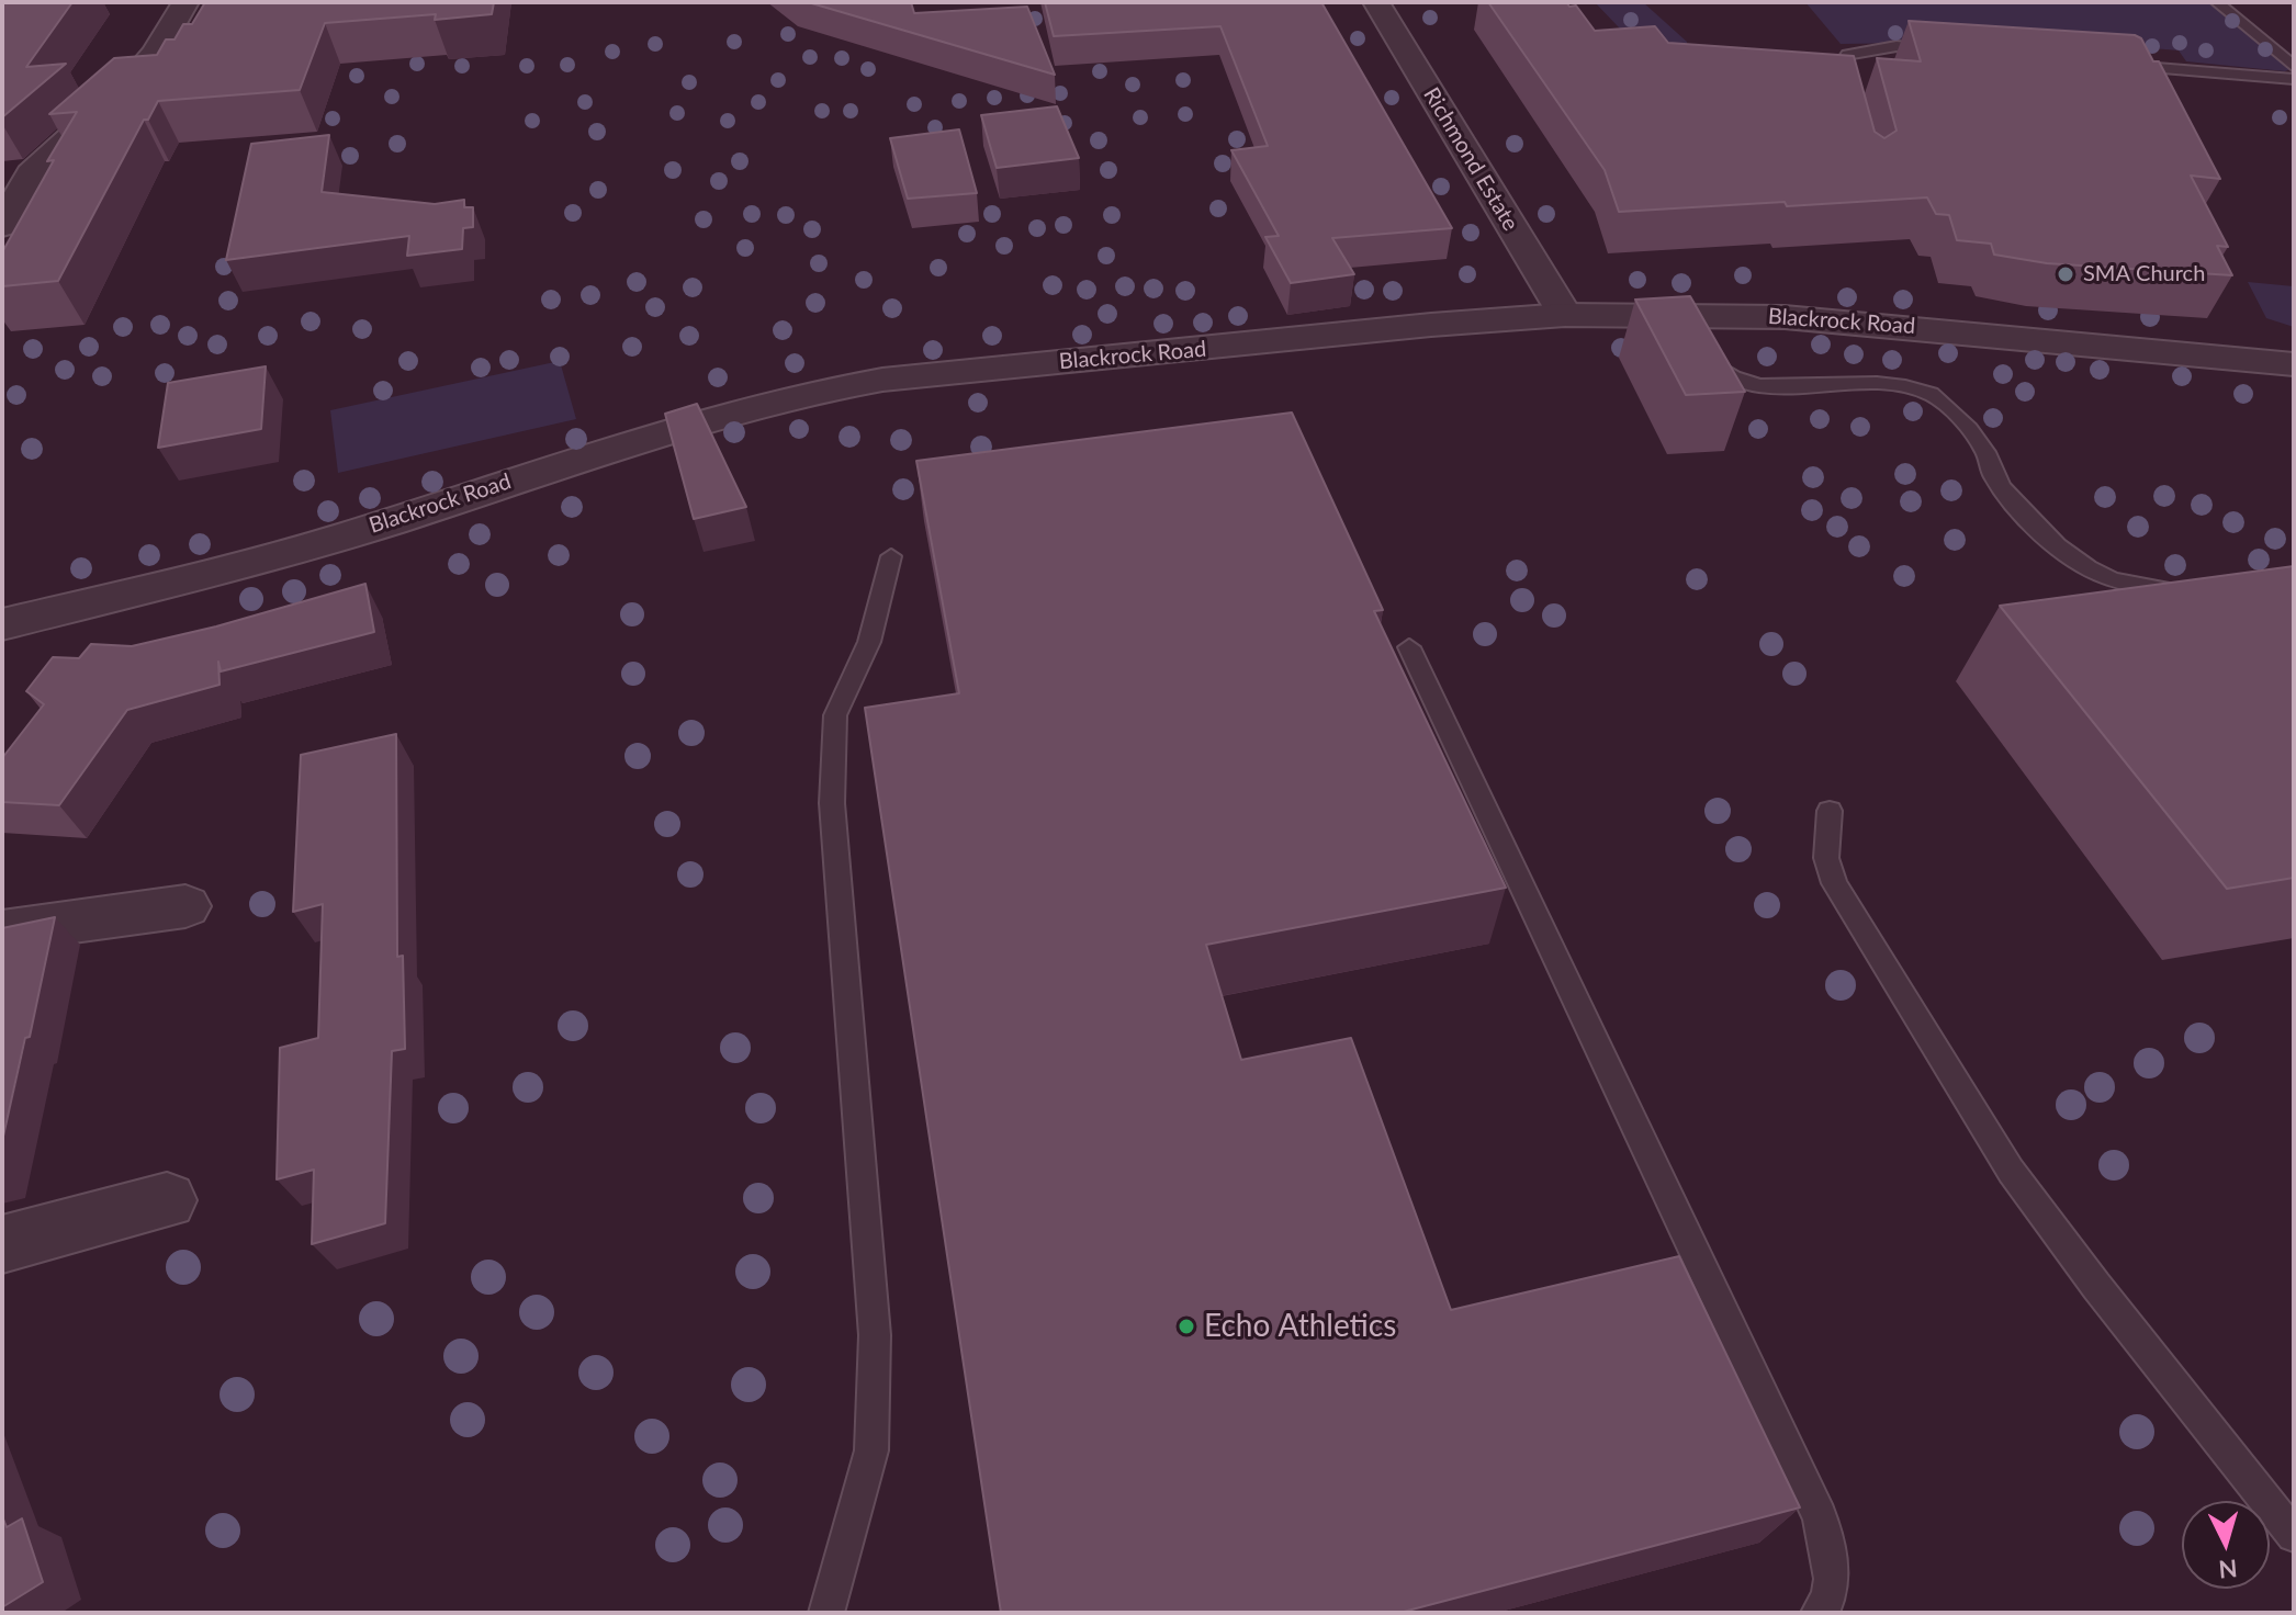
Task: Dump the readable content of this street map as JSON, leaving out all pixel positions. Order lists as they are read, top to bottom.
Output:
{
  "streets": {
    "street": ["Richmond Estate", "Blackrock Road"]
  },
  "crossings": [
    ["Richmond Estate", "Blackrock Road"]
  ],
  "places": ["SMA Church", "Echo Athletics"],
  "north": "bottom"
}
